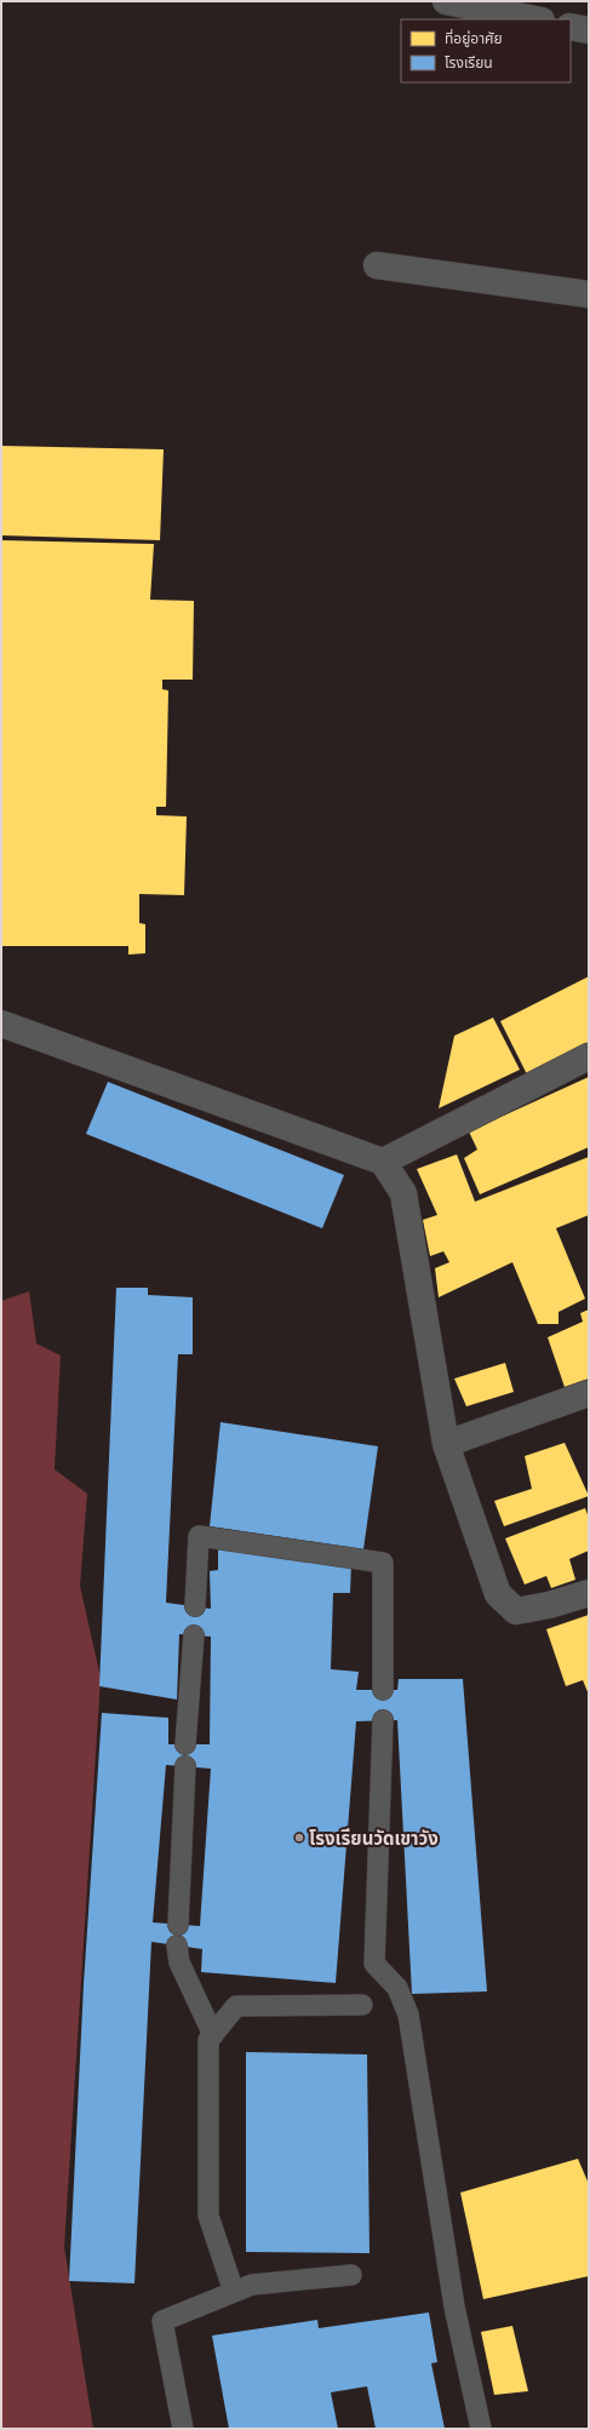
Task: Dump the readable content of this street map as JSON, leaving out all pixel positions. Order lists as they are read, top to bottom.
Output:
{
  "places": ["โรงเรียนวัดเขาวัง"],
  "legend": ["ที่อยู่อาศัย", "โรงเรียน"]
}
